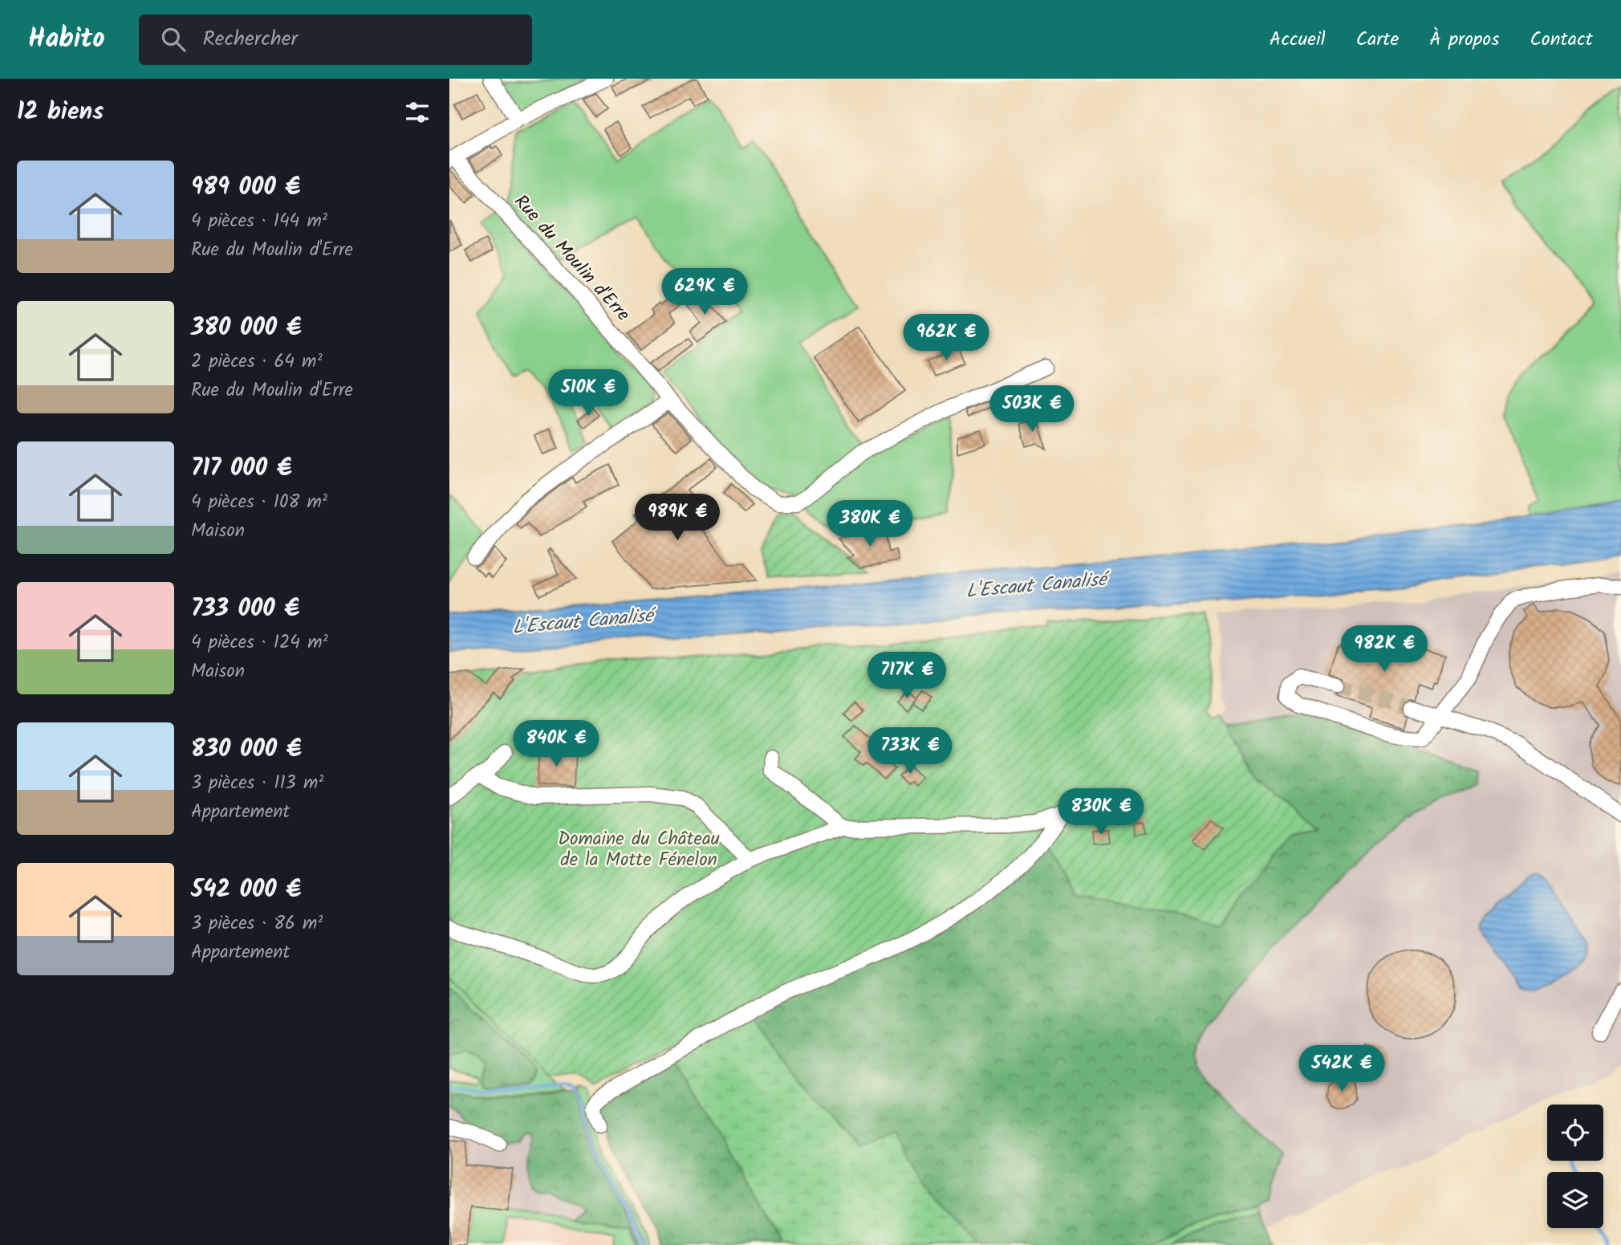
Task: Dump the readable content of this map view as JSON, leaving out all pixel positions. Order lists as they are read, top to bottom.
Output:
{
  "streets": {
    "street": ["Rue du Moulin d'Erre"]
  },
  "water": ["L'Escaut Canalisé"],
  "parks": ["Domaine du Château de la Motte Fénelon"],
  "page": {
    "header": "Habito",
    "search": "Rechercher",
    "nav": [
      "Accueil",
      "Carte",
      "À propos",
      "Contact"
    ],
    "heading": "12 biens",
    "list": [
      {
        "name": "989 000 €",
        "note": "4 pièces · 144 m² · Rue du Moulin d'Erre"
      },
      {
        "name": "380 000 €",
        "note": "2 pièces · 64 m² · Rue du Moulin d'Erre"
      },
      {
        "name": "717 000 €",
        "note": "4 pièces · 108 m² · Maison"
      },
      {
        "name": "733 000 €",
        "note": "4 pièces · 124 m² · Maison"
      },
      {
        "name": "830 000 €",
        "note": "3 pièces · 113 m² · Appartement"
      },
      {
        "name": "542 000 €",
        "note": "3 pièces · 86 m² · Appartement"
      }
    ],
    "price": [
      "629K €",
      "962K €",
      "510K €",
      "503K €",
      "989K €",
      "380K €",
      "982K €",
      "717K €",
      "840K €",
      "733K €",
      "830K €",
      "542K €"
    ]
  }
}
